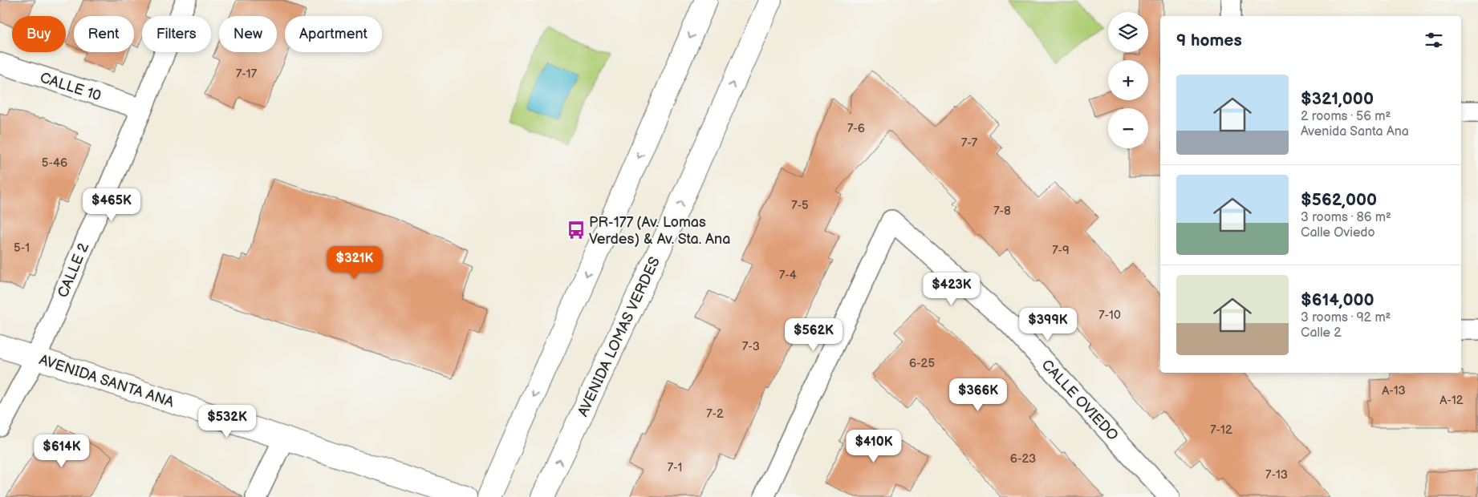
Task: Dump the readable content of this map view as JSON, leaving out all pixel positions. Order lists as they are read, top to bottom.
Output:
{
  "streets": {
    "main road": ["AVENIDA LOMAS VERDES", "AVENIDA SANTA ANA"],
    "street": ["CALLE 10", "CALLE 2", "CALLE OVIEDO"]
  },
  "crossings": [
    ["CALLE 10", "CALLE 2"],
    ["CALLE 2", "AVENIDA SANTA ANA"]
  ],
  "places": {
    "bus stop": ["PR-177 (Av. Lomas Verdes) & Av. Sta. Ana"]
  },
  "house_numbers": [
    "7-17",
    "7-6",
    "7-7",
    "5-46",
    "7-5",
    "7-8",
    "5-1",
    "7-9",
    "7-4",
    "7-10",
    "7-3",
    "6-25",
    "A-13",
    "A-12",
    "7-2",
    "7-12",
    "6-23",
    "7-1",
    "7-13"
  ],
  "page": {
    "map_buttons": ["+", "−"],
    "chip": [
      "Buy",
      "Rent",
      "Filters",
      "New",
      "Apartment"
    ],
    "heading": "9 homes",
    "list": [
      {
        "name": "$321,000",
        "note": "2 rooms · 56 m² · Avenida Santa Ana"
      },
      {
        "name": "$562,000",
        "note": "3 rooms · 86 m² · Calle Oviedo"
      },
      {
        "name": "$614,000",
        "note": "3 rooms · 92 m² · Calle 2"
      }
    ],
    "price": [
      "$465K",
      "$321K",
      "$423K",
      "$399K",
      "$562K",
      "$366K",
      "$532K",
      "$410K",
      "$614K"
    ]
  }
}
